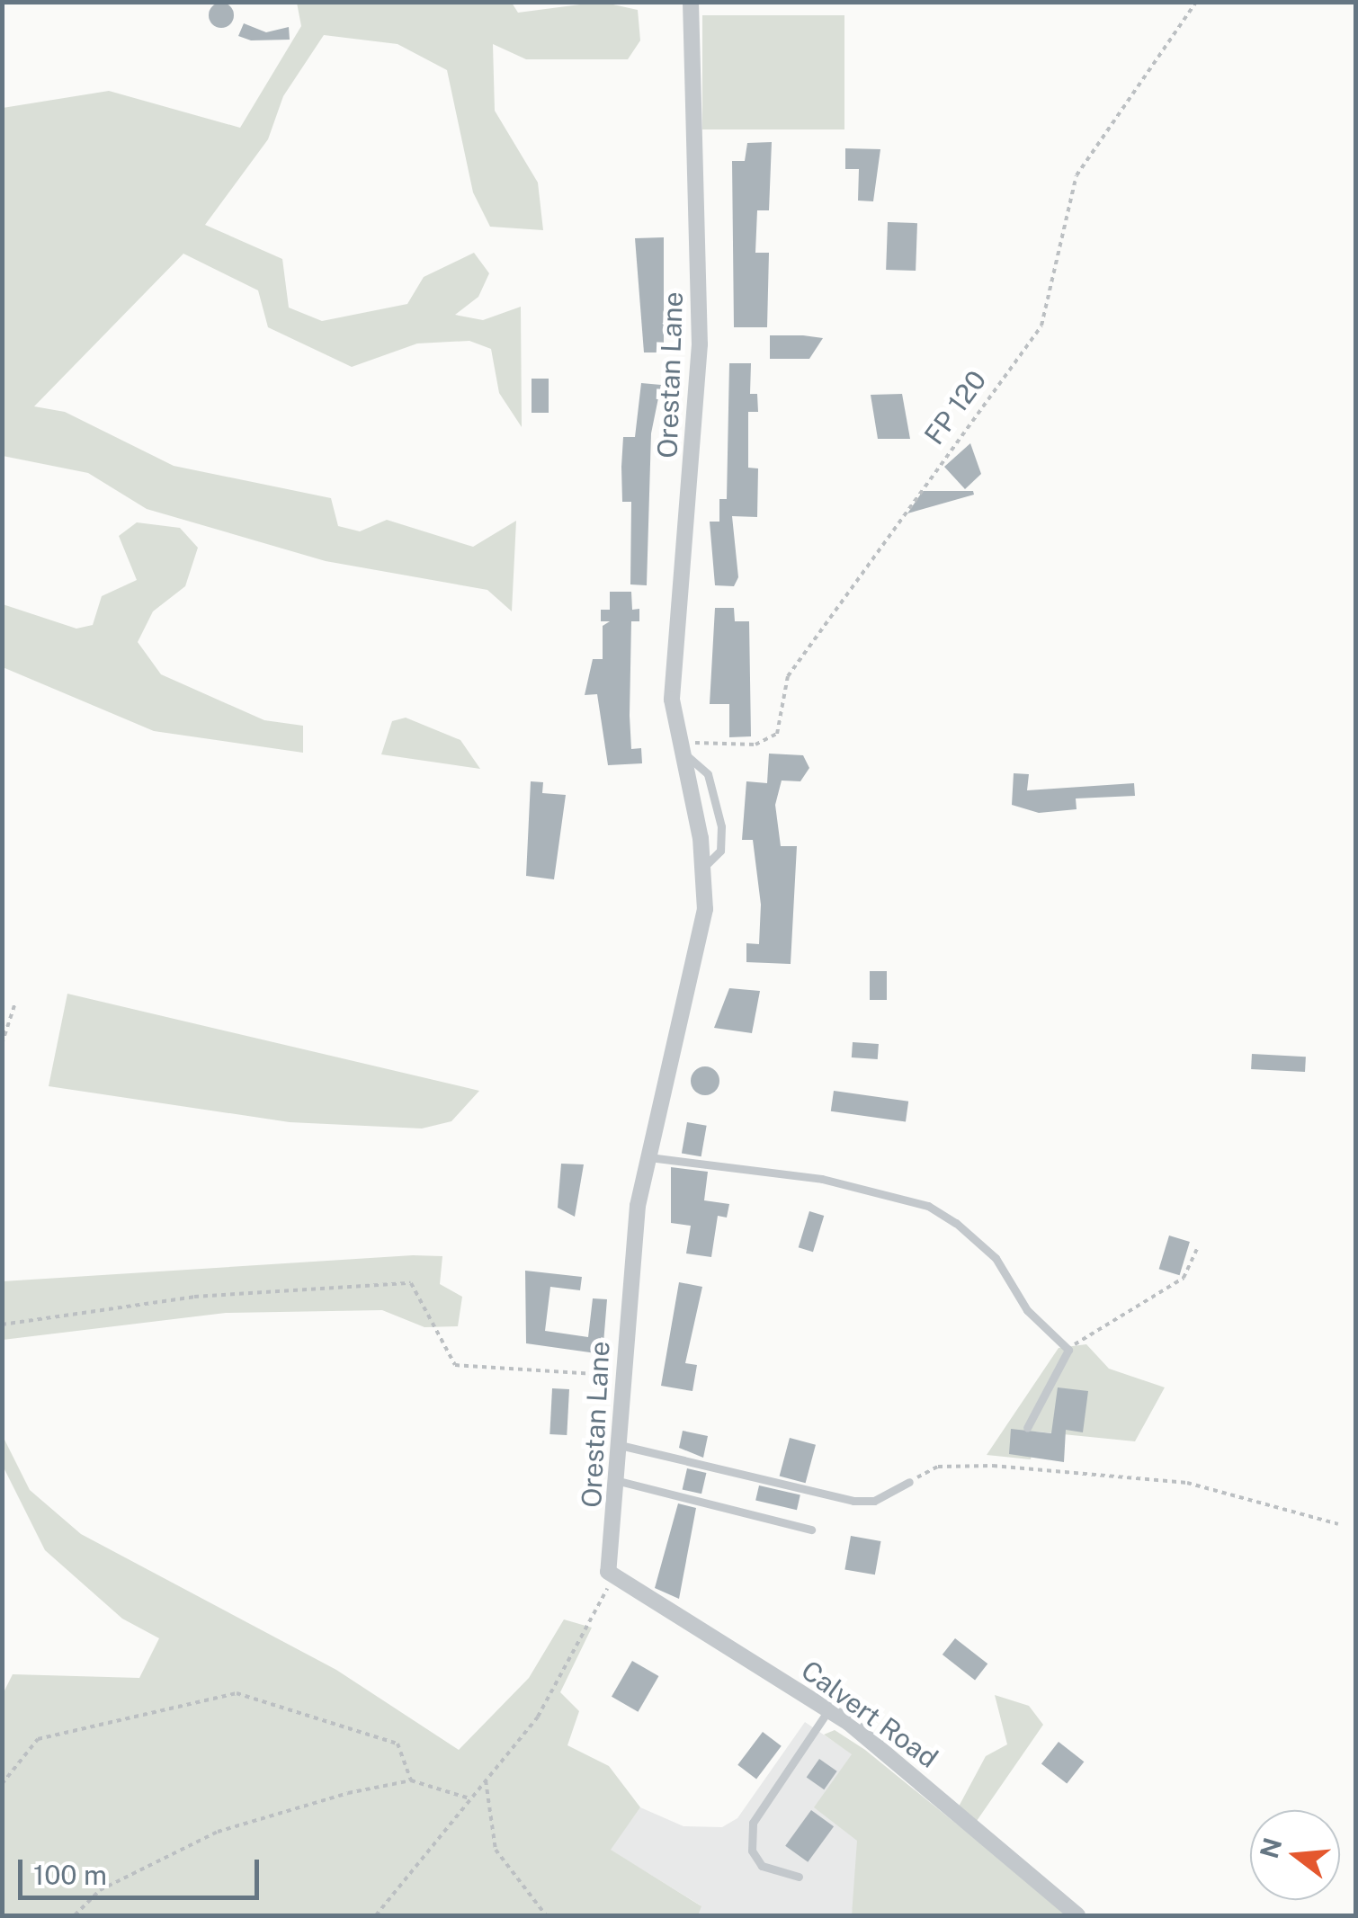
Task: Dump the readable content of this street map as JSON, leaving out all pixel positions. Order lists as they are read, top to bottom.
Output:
{
  "streets": {
    "street": ["Orestan Lane", "Calvert Road"],
    "path": ["FP 120"]
  },
  "crossings": [
    ["Orestan Lane", "FP 120"],
    ["Orestan Lane", "Calvert Road"]
  ],
  "scale_bar": "100 m",
  "north": "left"
}
